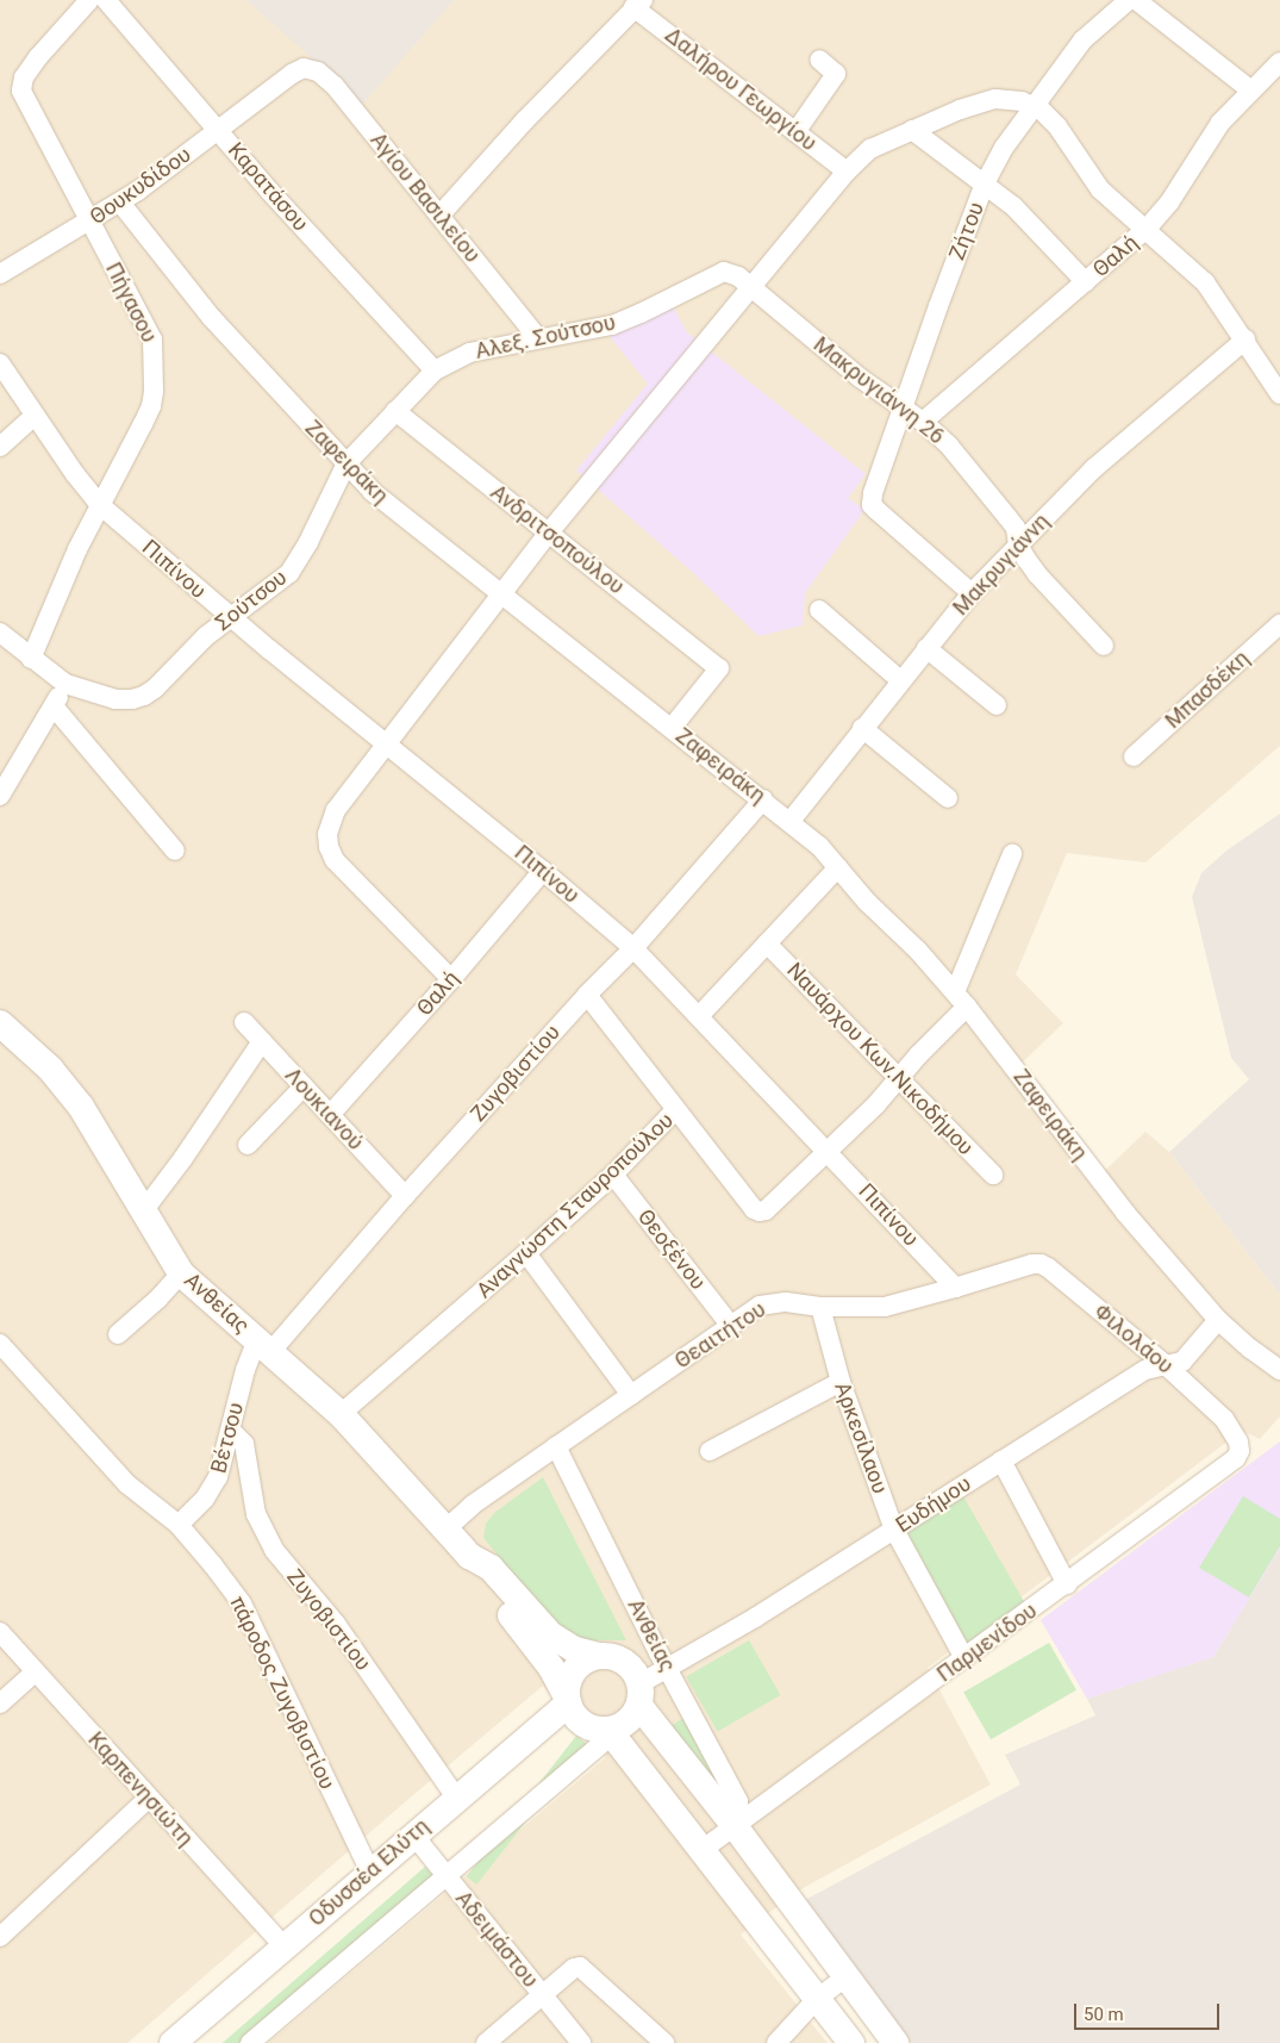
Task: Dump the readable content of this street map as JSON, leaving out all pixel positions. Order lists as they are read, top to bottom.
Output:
{
  "streets": {
    "main road": ["Ανθείας", "Οδυσσέα Ελύτη"],
    "street": [
      "Δαλήρου Γεωργίου",
      "Θουκυδίδου",
      "Καρατάσου",
      "Αγίου Βασιλείου",
      "Ζήτου",
      "Θαλή",
      "Πήγασου",
      "Αλεξ. Σούτσου",
      "Μακρυγιάννη 26",
      "Ζαφειράκη",
      "Ανδριτσοπούλου",
      "Μακρυγιάννη",
      "Πιπίνου",
      "Σούτσου",
      "Μπασδέκη",
      "Ναυάρχου Κων.Νικοδήμου",
      "Ζυγοβιστίου",
      "Λουκιανού",
      "Αναγνώστη Σταυροπούλου",
      "Θεοξένου",
      "Θεαιτήτου",
      "Φιλολάου",
      "Βέτσου",
      "Αρκεσίλαου",
      "Ευδήμου",
      "Παρμενίδου",
      "πάροδος Ζυγοβιστίου",
      "Καρπενησιώτη",
      "Αδειμάστου"
    ]
  },
  "crossings": [
    ["Θουκυδίδου", "Καρατάσου"],
    ["Θουκυδίδου", "Αγίου Βασιλείου"],
    ["Θουκυδίδου", "Πήγασου"],
    ["Θουκυδίδου", "Ζαφειράκη"],
    ["Καρατάσου", "Αλεξ. Σούτσου"],
    ["Καρατάσου", "Σούτσου"],
    ["Αγίου Βασιλείου", "Αλεξ. Σούτσου"],
    ["Ζήτου", "Μακρυγιάννη 26"],
    ["Ζήτου", "Μακρυγιάννη"],
    ["Θαλή", "Μακρυγιάννη 26"],
    ["Θαλή", "Πιπίνου"],
    ["Θαλή", "Λουκιανού"],
    ["Πήγασου", "Πιπίνου"],
    ["Πήγασου", "Σούτσου"],
    ["Αλεξ. Σούτσου", "Μακρυγιάννη 26"],
    ["Αλεξ. Σούτσου", "Σούτσου"],
    ["Μακρυγιάννη 26", "Μακρυγιάννη"],
    ["Ζαφειράκη", "Ανδριτσοπούλου"],
    ["Ζαφειράκη", "Μακρυγιάννη"],
    ["Ζαφειράκη", "Σούτσου"],
    ["Ζαφειράκη", "Ζυγοβιστίου"],
    ["Ζαφειράκη", "Αναγνώστη Σταυροπούλου"],
    ["Ζαφειράκη", "Ευδήμου"],
    ["Ανδριτσοπούλου", "Σούτσου"],
    ["Πιπίνου", "Σούτσου"],
    ["Πιπίνου", "Ζυγοβιστίου"],
    ["Πιπίνου", "Αναγνώστη Σταυροπούλου"],
    ["Πιπίνου", "Θεαιτήτου"],
    ["Ναυάρχου Κων.Νικοδήμου", "Αναγνώστη Σταυροπούλου"],
    ["Ζυγοβιστίου", "Λουκιανού"],
    ["Ζυγοβιστίου", "Ανθείας"],
    ["Ζυγοβιστίου", "Βέτσου"],
    ["Ζυγοβιστίου", "Οδυσσέα Ελύτη"],
    ["Αναγνώστη Σταυροπούλου", "Θεοξένου"],
    ["Αναγνώστη Σταυροπούλου", "Ανθείας"],
    ["Θεοξένου", "Θεαιτήτου"],
    ["Ανθείας", "Θεαιτήτου"],
    ["Ανθείας", "Βέτσου"],
    ["Ανθείας", "Ευδήμου"],
    ["Ανθείας", "Παρμενίδου"],
    ["Ανθείας", "Οδυσσέα Ελύτη"],
    ["Θεαιτήτου", "Φιλολάου"],
    ["Θεαιτήτου", "Αρκεσίλαου"],
    ["Φιλολάου", "Ευδήμου"],
    ["Φιλολάου", "Παρμενίδου"],
    ["Βέτσου", "πάροδος Ζυγοβιστίου"],
    ["Αρκεσίλαου", "Ευδήμου"],
    ["Αρκεσίλαου", "Παρμενίδου"],
    ["Ευδήμου", "Οδυσσέα Ελύτη"],
    ["πάροδος Ζυγοβιστίου", "Οδυσσέα Ελύτη"],
    ["Καρπενησιώτη", "Οδυσσέα Ελύτη"],
    ["Οδυσσέα Ελύτη", "Αδειμάστου"]
  ],
  "scale_bar": "50 m"
}
